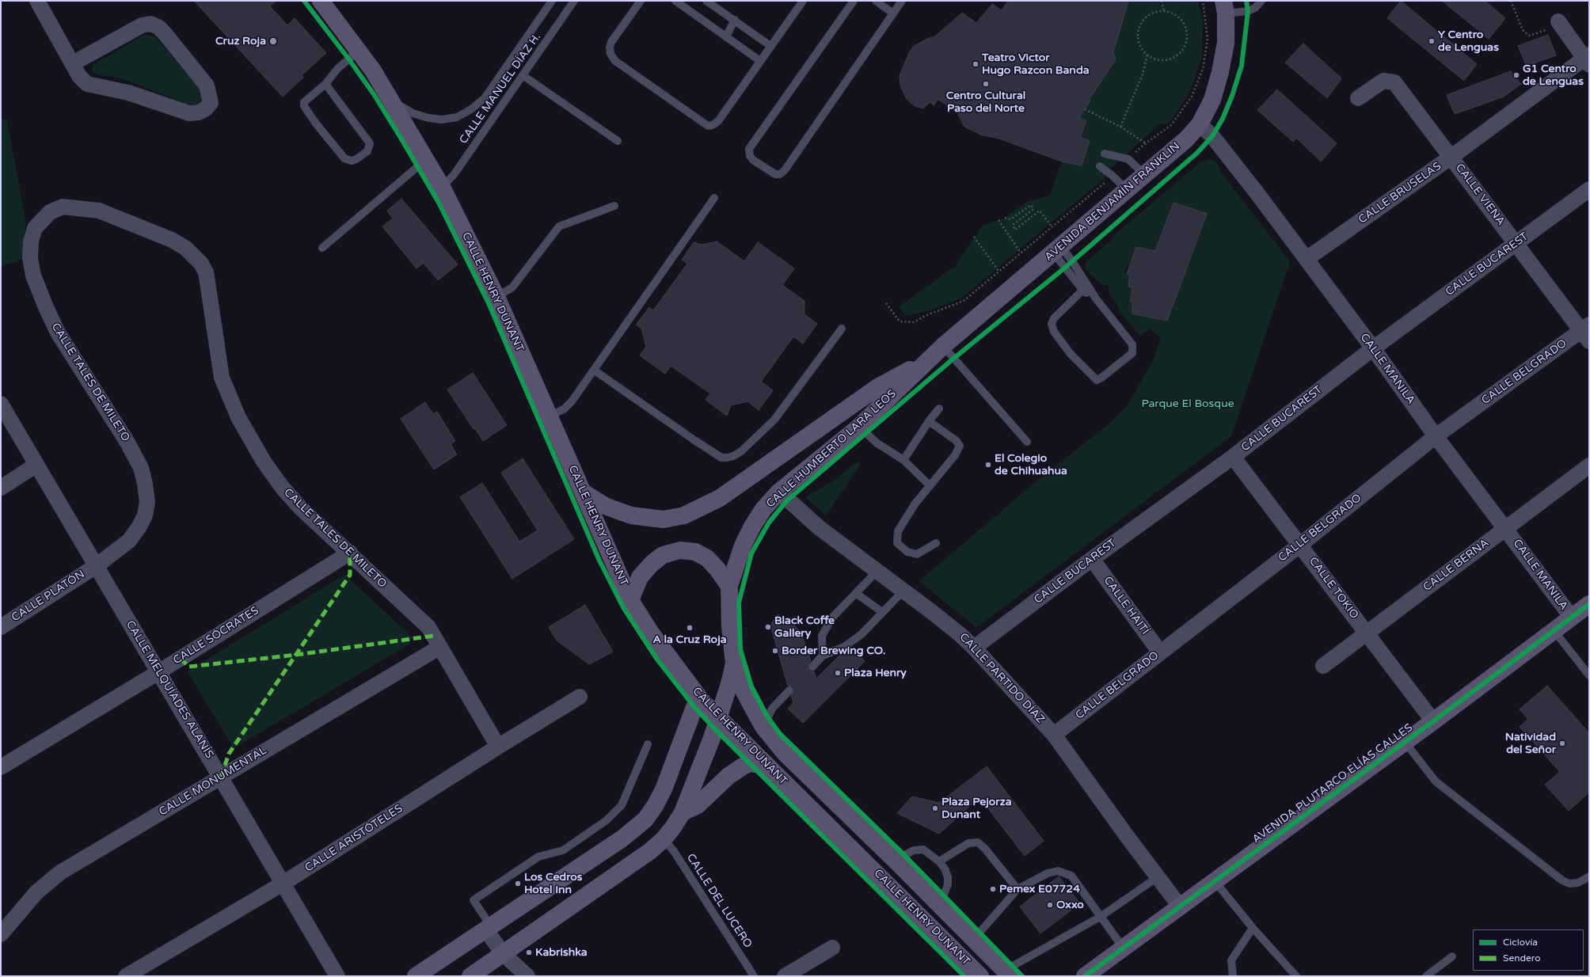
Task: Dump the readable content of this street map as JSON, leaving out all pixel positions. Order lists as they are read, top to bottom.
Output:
{
  "streets": {
    "main road": [
      "AVENIDA BENJAMÍN FRANKLIN",
      "CALLE HENRY DUNANT",
      "CALLE HUMBERTO LARA LEOS",
      "AVENIDA PLUTARCO ELÍAS CALLES"
    ],
    "street": [
      "CALLE BRUSELAS",
      "CALLE VIENA",
      "CALLE BUCAREST",
      "CALLE MANILA",
      "CALLE BELGRADO",
      "CALLE TALES DE MILETO",
      "CALLE BERNA",
      "CALLE TOKIO",
      "CALLE PLATÓN",
      "CALLE HAITÍ",
      "CALLE SÓCRATES",
      "CALLE PARTIDO DÍAZ",
      "CALLE MELQUÍADES ALANÍS",
      "CALLE MONUMENTAL",
      "CALLE ARISTÓTELES"
    ],
    "lane": ["CALLE MANUEL DÍAZ H.", "CALLE DEL LUCERO"]
  },
  "crossings": [
    ["CALLE MANUEL DÍAZ H.", "CALLE HENRY DUNANT"],
    ["CALLE BRUSELAS", "CALLE VIENA"],
    ["CALLE BRUSELAS", "CALLE MANILA"],
    ["CALLE VIENA", "CALLE BUCAREST"],
    ["CALLE VIENA", "CALLE BELGRADO"],
    ["AVENIDA BENJAMÍN FRANKLIN", "CALLE MANILA"],
    ["AVENIDA BENJAMÍN FRANKLIN", "CALLE HUMBERTO LARA LEOS"],
    ["CALLE BUCAREST", "CALLE MANILA"],
    ["CALLE BUCAREST", "CALLE TOKIO"],
    ["CALLE BUCAREST", "CALLE HAITÍ"],
    ["CALLE BUCAREST", "CALLE PARTIDO DÍAZ"],
    ["CALLE HENRY DUNANT", "CALLE HUMBERTO LARA LEOS"],
    ["CALLE MANILA", "CALLE BELGRADO"],
    ["CALLE MANILA", "CALLE BERNA"],
    ["CALLE MANILA", "AVENIDA PLUTARCO ELÍAS CALLES"],
    ["CALLE BELGRADO", "CALLE TOKIO"],
    ["CALLE BELGRADO", "CALLE HAITÍ"],
    ["CALLE BELGRADO", "CALLE PARTIDO DÍAZ"],
    ["CALLE TALES DE MILETO", "CALLE PLATÓN"],
    ["CALLE TALES DE MILETO", "CALLE SÓCRATES"],
    ["CALLE TALES DE MILETO", "CALLE MELQUÍADES ALANÍS"],
    ["CALLE TALES DE MILETO", "CALLE MONUMENTAL"],
    ["CALLE TALES DE MILETO", "CALLE ARISTÓTELES"],
    ["CALLE HUMBERTO LARA LEOS", "CALLE PARTIDO DÍAZ"],
    ["CALLE HUMBERTO LARA LEOS", "CALLE DEL LUCERO"],
    ["CALLE BERNA", "CALLE TOKIO"],
    ["CALLE TOKIO", "AVENIDA PLUTARCO ELÍAS CALLES"],
    ["CALLE PLATÓN", "CALLE MELQUÍADES ALANÍS"],
    ["CALLE SÓCRATES", "CALLE MELQUÍADES ALANÍS"],
    ["CALLE PARTIDO DÍAZ", "AVENIDA PLUTARCO ELÍAS CALLES"],
    ["CALLE MELQUÍADES ALANÍS", "CALLE MONUMENTAL"],
    ["CALLE MELQUÍADES ALANÍS", "CALLE ARISTÓTELES"]
  ],
  "parks": ["Parque El Bosque"],
  "places": [
    "Cruz Roja",
    "Y Centro de Lenguas",
    "Teatro Victor Hugo Razcon Banda",
    "G1 Centro de Lenguas",
    "Centro Cultural Paso del Norte",
    "El Colegio de Chihuahua",
    "Black Coffe Gallery",
    "A la Cruz Roja",
    "Border Brewing CO.",
    "Plaza Henry",
    "Natividad del Señor",
    "Plaza Pejorza Dunant",
    "Los Cedros Hotel Inn",
    "Pemex E07724",
    "Oxxo",
    "Kabrishka"
  ],
  "legend": ["Ciclovía", "Sendero"]
}
